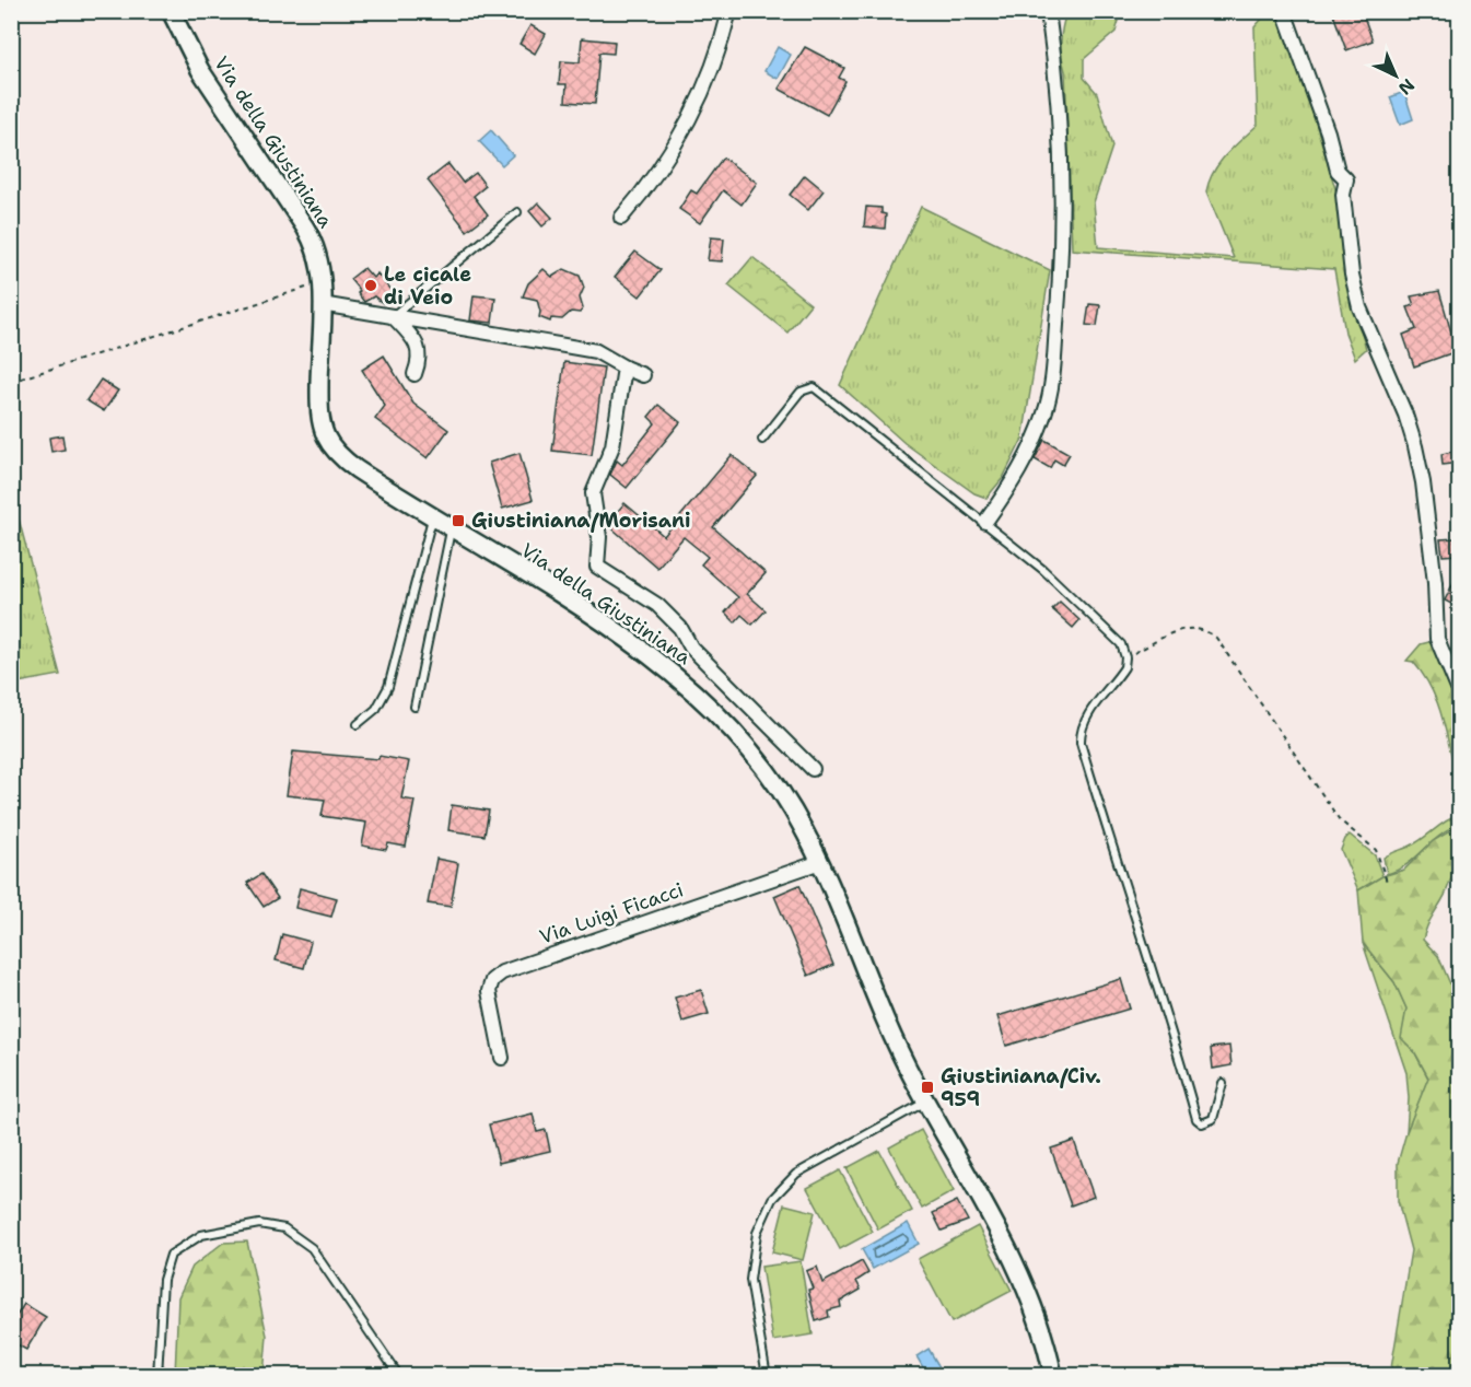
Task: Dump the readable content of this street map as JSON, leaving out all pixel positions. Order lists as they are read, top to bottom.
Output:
{
  "streets": {
    "street": ["Via della Giustiniana", "Via Luigi Ficacci"]
  },
  "crossings": [
    ["Via della Giustiniana", "Via Luigi Ficacci"]
  ],
  "places": {
    "other": ["Le cicale di Veio"],
    "transit": ["Giustiniana/Morisani", "Giustiniana/Civ. 959"]
  },
  "north": "bottom right"
}
